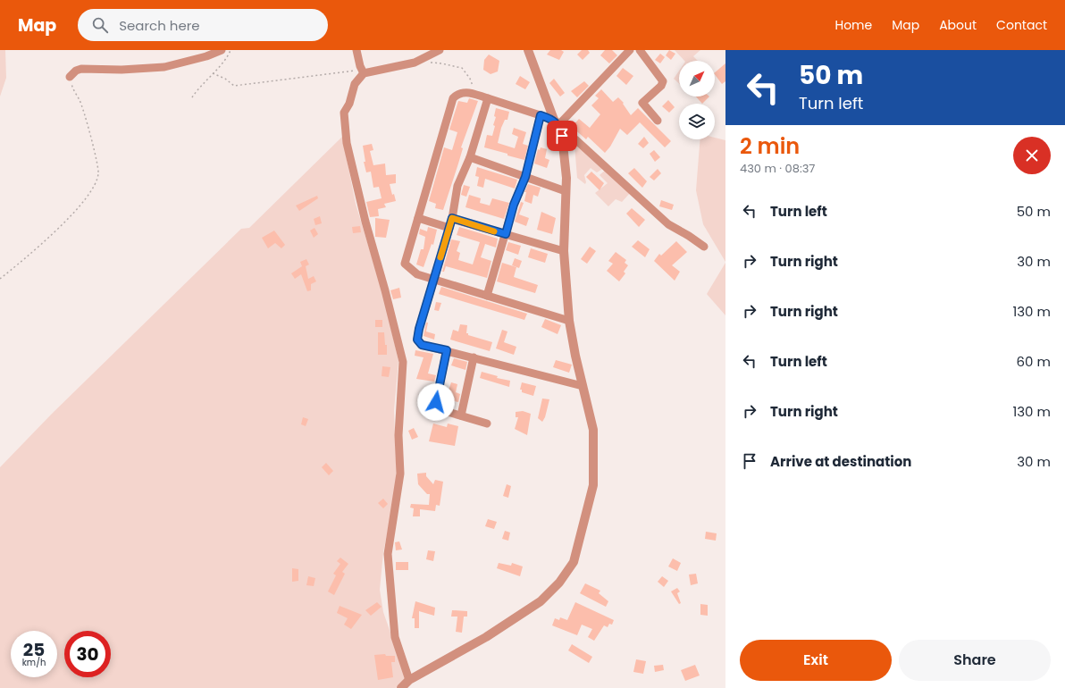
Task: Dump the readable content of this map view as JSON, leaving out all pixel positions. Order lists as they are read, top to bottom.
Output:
{
  "north": "top right",
  "page": {
    "header": "Map",
    "search": "Search here",
    "nav": [
      "Home",
      "Map",
      "About",
      "Contact"
    ],
    "turn": ["50 m", "Turn left"],
    "heading": ["2 min", "430 m · 08:37"],
    "list": [
      {
        "name": "Turn left",
        "value": "50 m"
      },
      {
        "name": "Turn right",
        "value": "30 m"
      },
      {
        "name": "Turn right",
        "value": "130 m"
      },
      {
        "name": "Turn left",
        "value": "60 m"
      },
      {
        "name": "Turn right",
        "value": "130 m"
      },
      {
        "name": "Arrive at destination",
        "value": "30 m"
      }
    ],
    "speed": "25 km/h",
    "limit": "30",
    "buttons": ["Exit", "Share"]
  }
}
